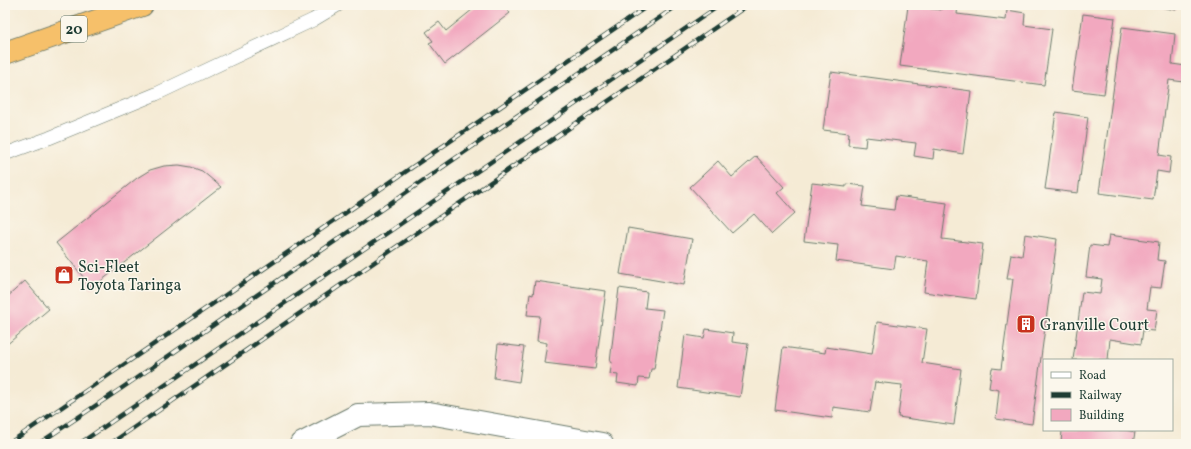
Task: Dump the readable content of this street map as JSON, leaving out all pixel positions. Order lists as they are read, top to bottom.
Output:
{
  "streets": {
    "highway": ["20"]
  },
  "places": {
    "shop": ["Sci-Fleet Toyota Taringa"],
    "building": ["Granville Court"]
  },
  "legend": ["Road", "Railway", "Building"]
}
